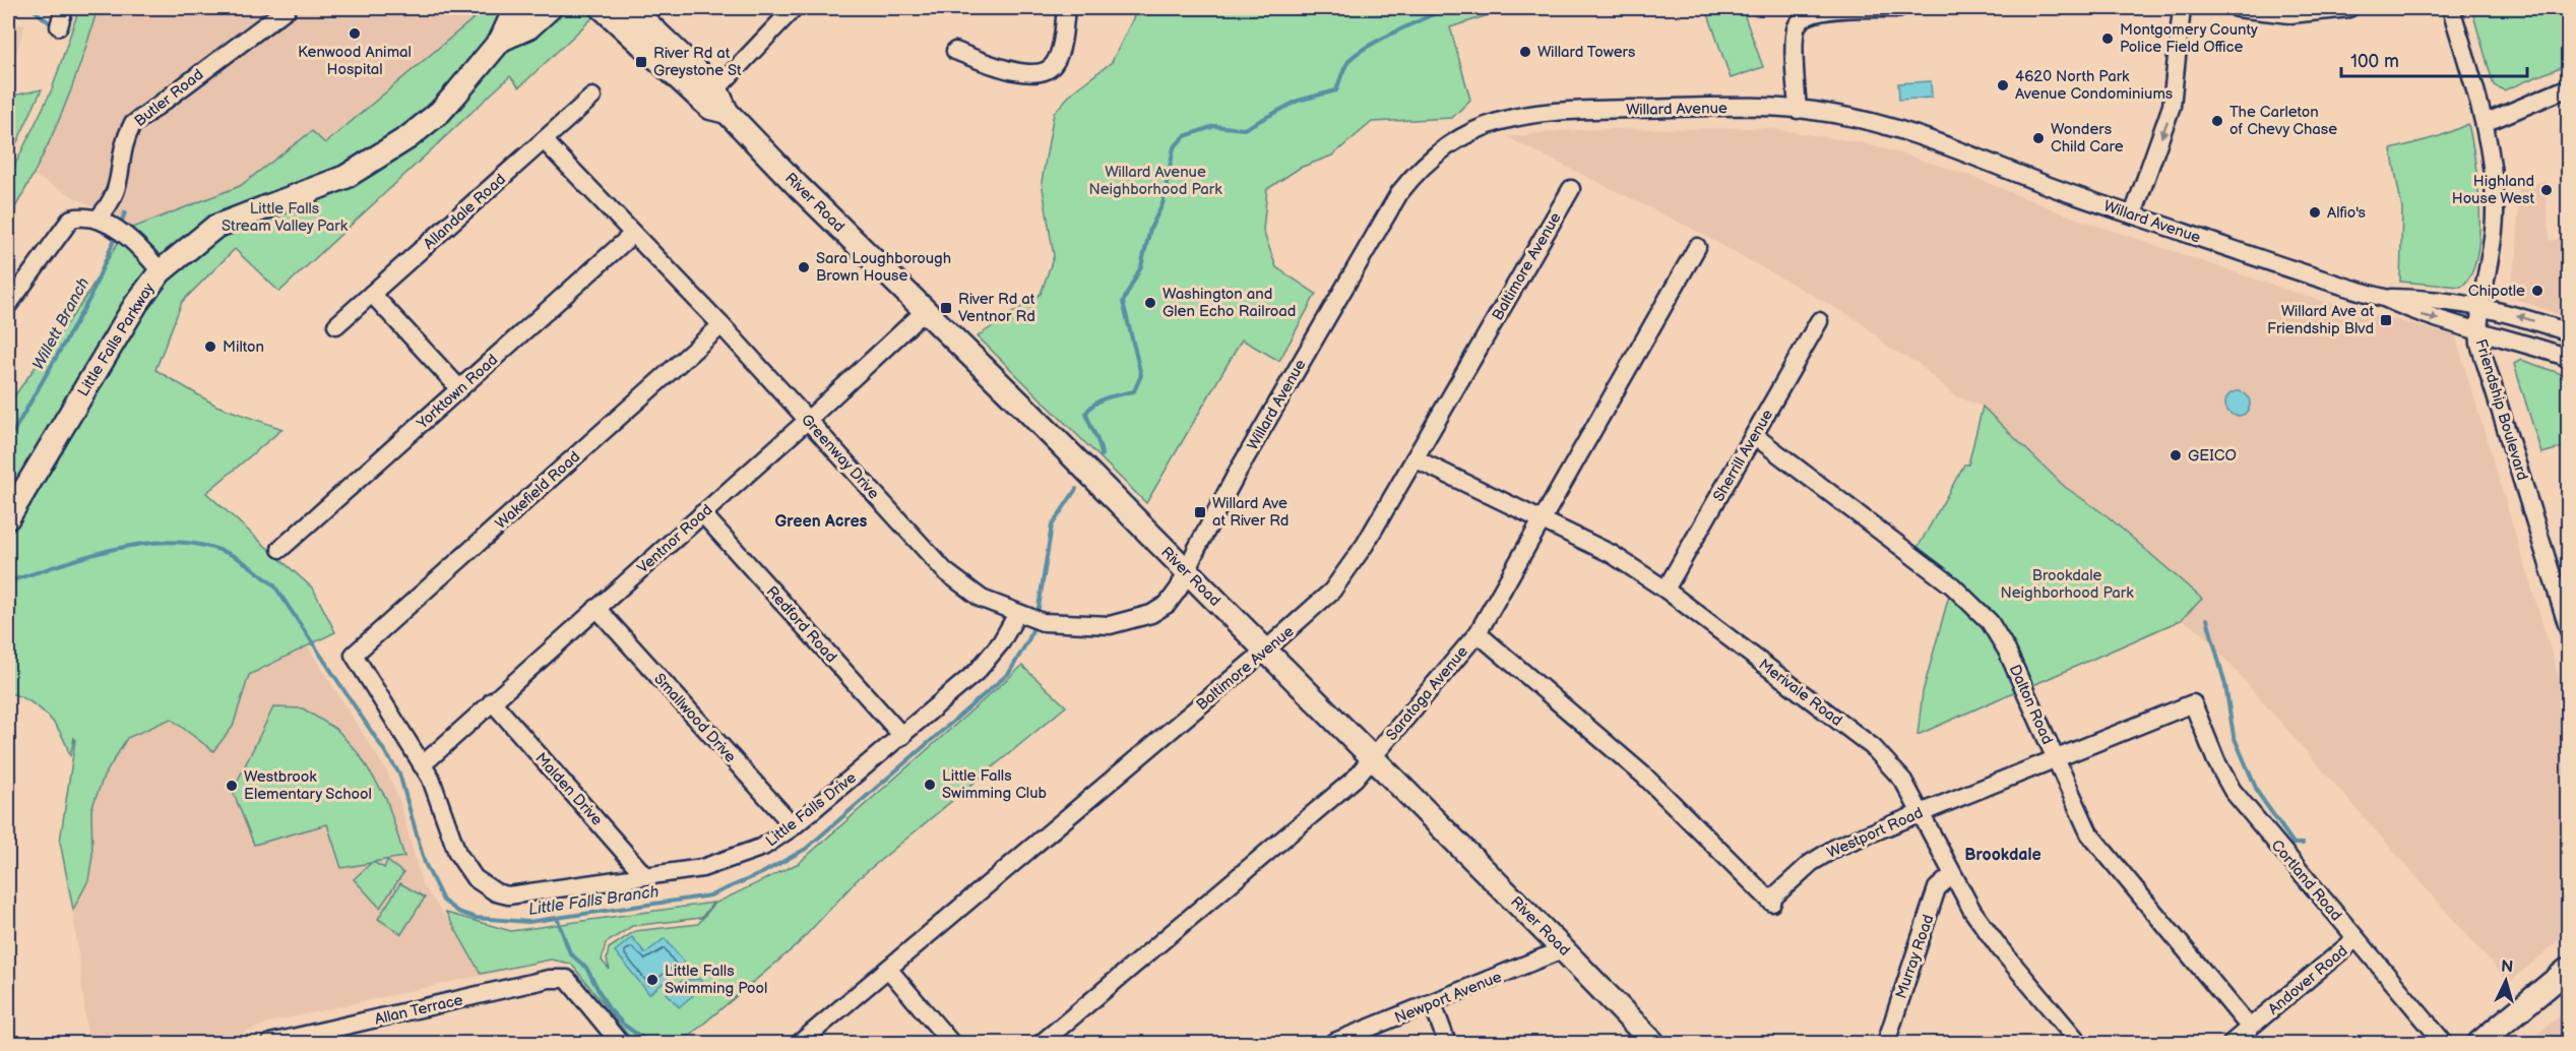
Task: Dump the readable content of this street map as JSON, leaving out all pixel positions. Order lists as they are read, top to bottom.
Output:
{
  "streets": {
    "main road": ["River Road", "Little Falls Parkway"],
    "street": [
      "Butler Road",
      "Willard Avenue",
      "Allandale Road",
      "Baltimore Avenue",
      "Yorktown Road",
      "Friendship Boulevard",
      "Sherrill Avenue",
      "Greenway Drive",
      "Wakefield Road",
      "Ventnor Road",
      "Redford Road",
      "Merivale Road",
      "Saratoga Avenue",
      "Dalton Road",
      "Smallwood Drive",
      "Malden Drive",
      "Little Falls Drive",
      "Westport Road",
      "Cortland Road",
      "Murray Road",
      "Andover Road",
      "Newport Avenue",
      "Allan Terrace"
    ]
  },
  "crossings": [
    ["Willard Avenue", "River Road"],
    ["Willard Avenue", "Friendship Boulevard"],
    ["Willard Avenue", "Greenway Drive"],
    ["River Road", "Baltimore Avenue"],
    ["River Road", "Greenway Drive"],
    ["River Road", "Ventnor Road"],
    ["River Road", "Saratoga Avenue"],
    ["River Road", "Newport Avenue"],
    ["Allandale Road", "Greenway Drive"],
    ["Baltimore Avenue", "Merivale Road"],
    ["Yorktown Road", "Greenway Drive"],
    ["Sherrill Avenue", "Merivale Road"],
    ["Sherrill Avenue", "Dalton Road"],
    ["Greenway Drive", "Wakefield Road"],
    ["Greenway Drive", "Ventnor Road"],
    ["Greenway Drive", "Little Falls Drive"],
    ["Wakefield Road", "Little Falls Drive"],
    ["Ventnor Road", "Redford Road"],
    ["Ventnor Road", "Smallwood Drive"],
    ["Ventnor Road", "Malden Drive"],
    ["Ventnor Road", "Little Falls Drive"],
    ["Redford Road", "Little Falls Drive"],
    ["Merivale Road", "Saratoga Avenue"],
    ["Merivale Road", "Westport Road"],
    ["Merivale Road", "Murray Road"],
    ["Saratoga Avenue", "Westport Road"],
    ["Dalton Road", "Westport Road"],
    ["Dalton Road", "Andover Road"],
    ["Smallwood Drive", "Little Falls Drive"],
    ["Malden Drive", "Little Falls Drive"],
    ["Westport Road", "Cortland Road"],
    ["Cortland Road", "Andover Road"]
  ],
  "districts": ["Green Acres", "Brookdale"],
  "water": ["Willett Branch", "Little Falls Branch"],
  "parks": ["Willard Avenue Neighborhood Park", "Little Falls Stream Valley Park", "Brookdale Neighborhood Park"],
  "places": {
    "other": [
      "Kenwood Animal Hospital",
      "Montgomery County Police Field Office",
      "Willard Towers",
      "4620 North Park Avenue Condominiums",
      "The Carleton of Chevy Chase",
      "Wonders Child Care",
      "Highland House West",
      "Alfio's",
      "Sara Loughborough Brown House",
      "Chipotle",
      "Washington and Glen Echo Railroad",
      "Milton",
      "GEICO",
      "Little Falls Swimming Club",
      "Westbrook Elementary School",
      "Little Falls Swimming Pool"
    ],
    "transit": [
      "River Rd at Greystone St",
      "River Rd at Ventnor Rd",
      "Willard Ave at Friendship Blvd",
      "Willard Ave at River Rd"
    ]
  },
  "scale_bar": "100 m",
  "north": "top"
}
